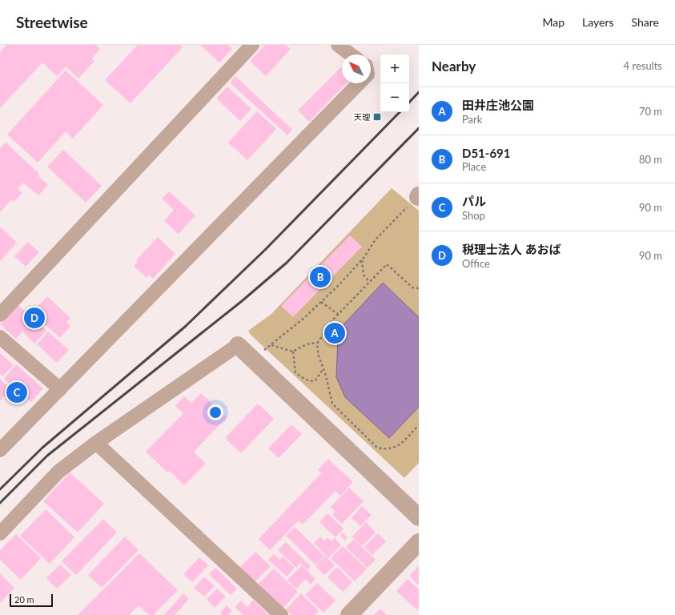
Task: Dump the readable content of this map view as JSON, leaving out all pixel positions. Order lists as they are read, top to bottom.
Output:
{
  "places": {
    "transit": ["天理"]
  },
  "scale_bar": "20 m",
  "north": "top left",
  "page": {
    "header": "Streetwise",
    "nav": ["Map", "Layers", "Share"],
    "heading": ["Nearby", "4 results"],
    "map_buttons": ["+", "−"],
    "list": [
      {
        "mark": "A",
        "name": "田井庄池公園",
        "note": "Park",
        "value": "70 m"
      },
      {
        "mark": "B",
        "name": "D51-691",
        "note": "Place",
        "value": "80 m"
      },
      {
        "mark": "C",
        "name": "パル",
        "note": "Shop",
        "value": "90 m"
      },
      {
        "mark": "D",
        "name": "税理士法人 あおば",
        "note": "Office",
        "value": "90 m"
      }
    ],
    "pins": [
      "B",
      "D",
      "A",
      "C"
    ],
    "scale": "20 m"
  }
}
